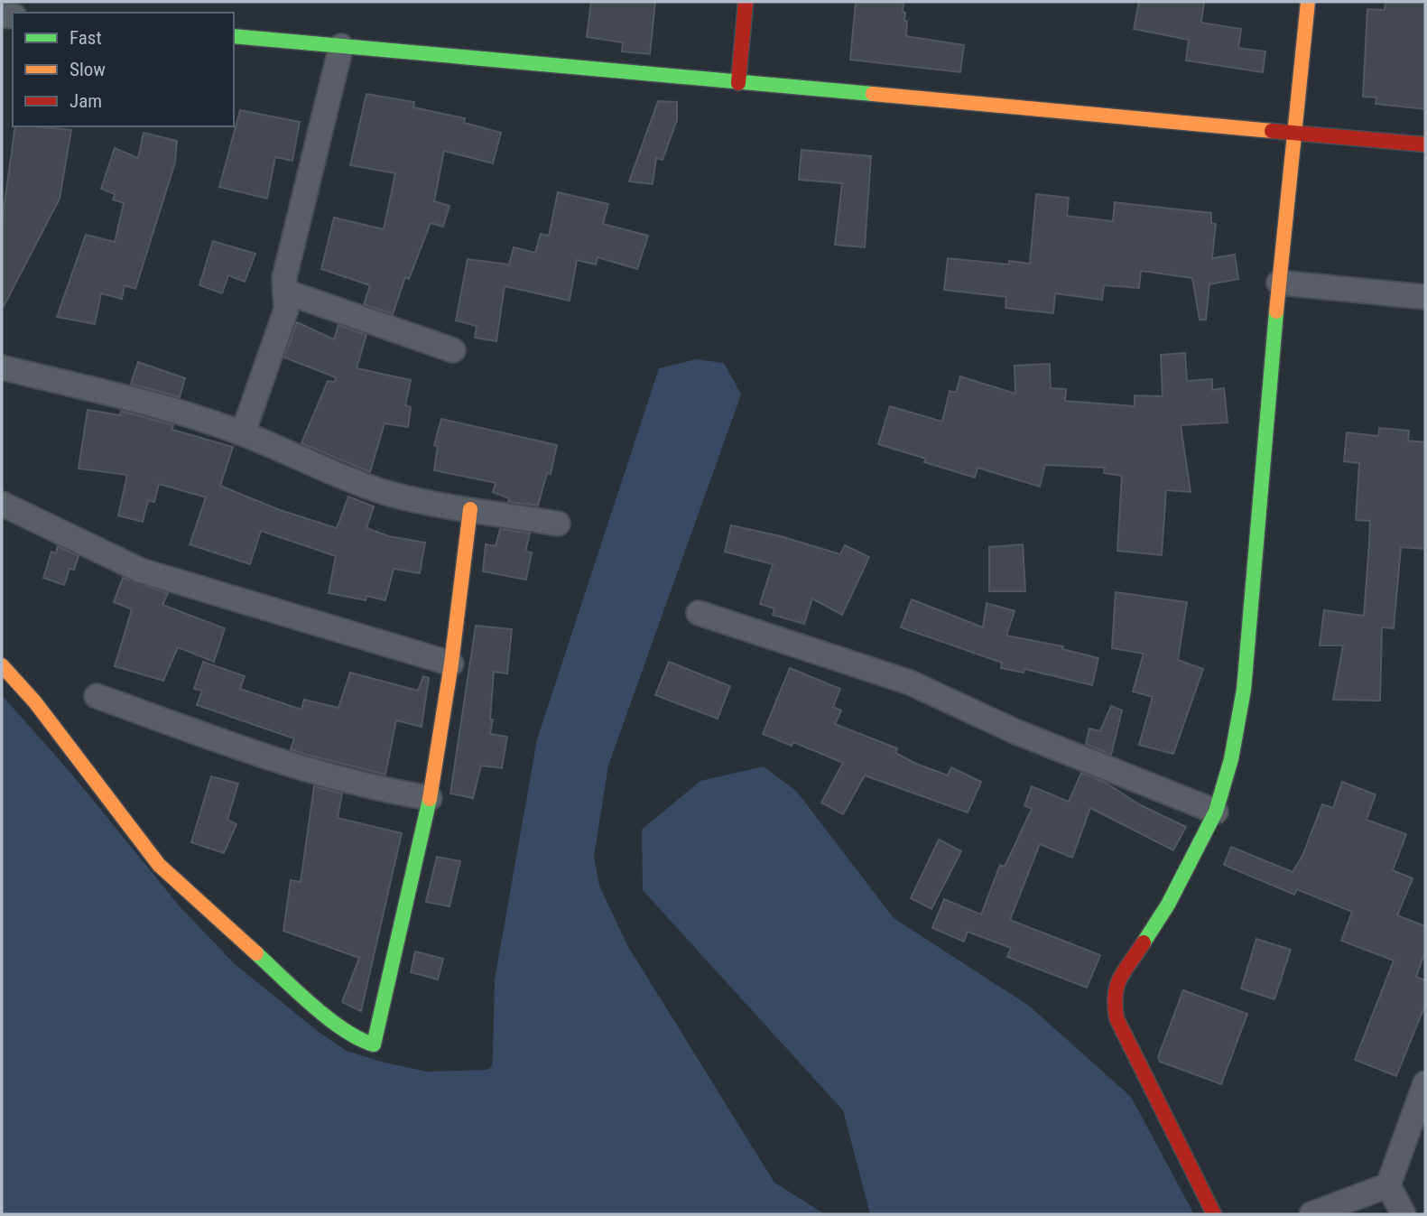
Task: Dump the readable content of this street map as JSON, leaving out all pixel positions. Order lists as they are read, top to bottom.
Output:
{
  "legend": ["Fast", "Slow", "Jam"]
}
